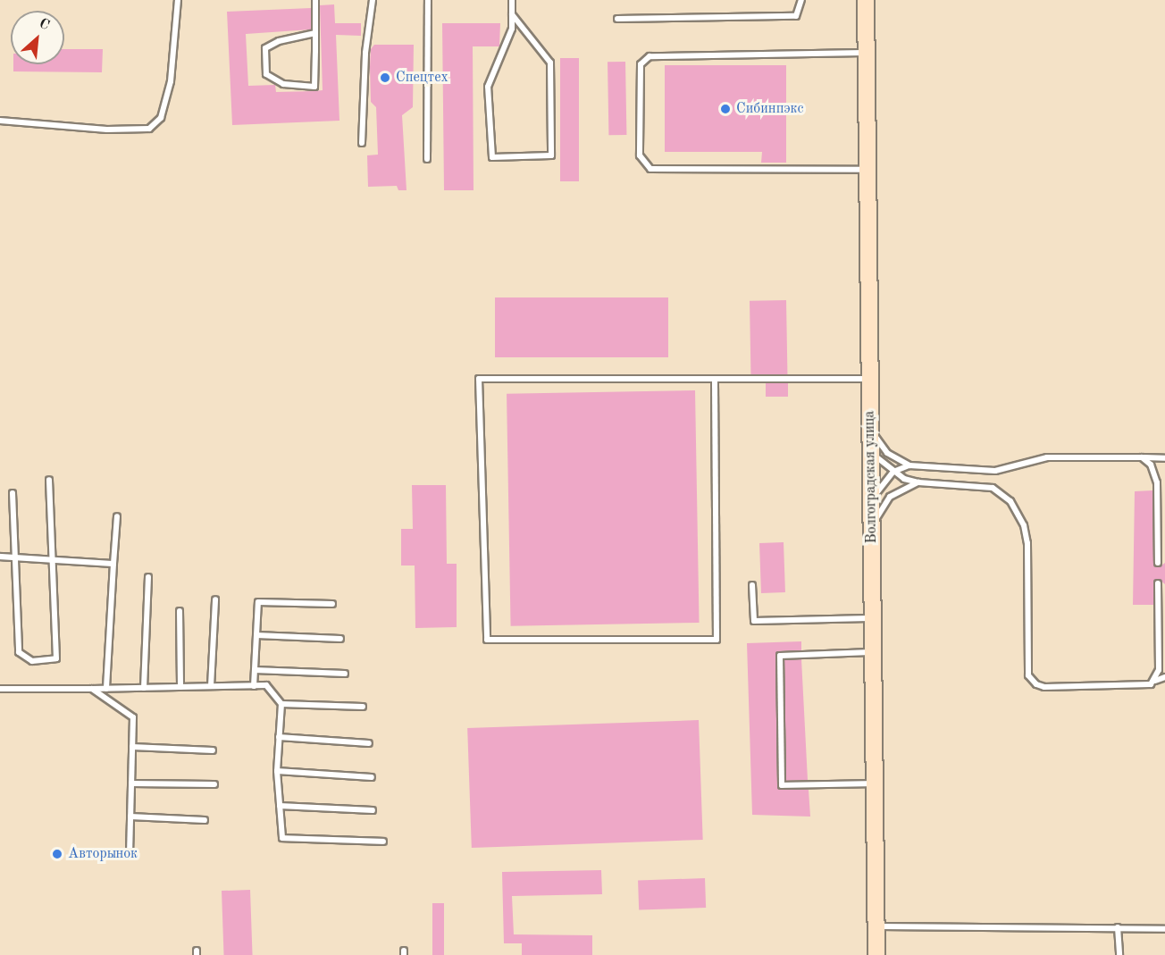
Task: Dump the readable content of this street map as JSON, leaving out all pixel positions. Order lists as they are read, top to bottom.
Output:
{
  "streets": {
    "main road": ["Волгоградская улица"]
  },
  "places": ["Спецтех", "Сибинпэкс", "Авторынок"],
  "north": "top right"
}
